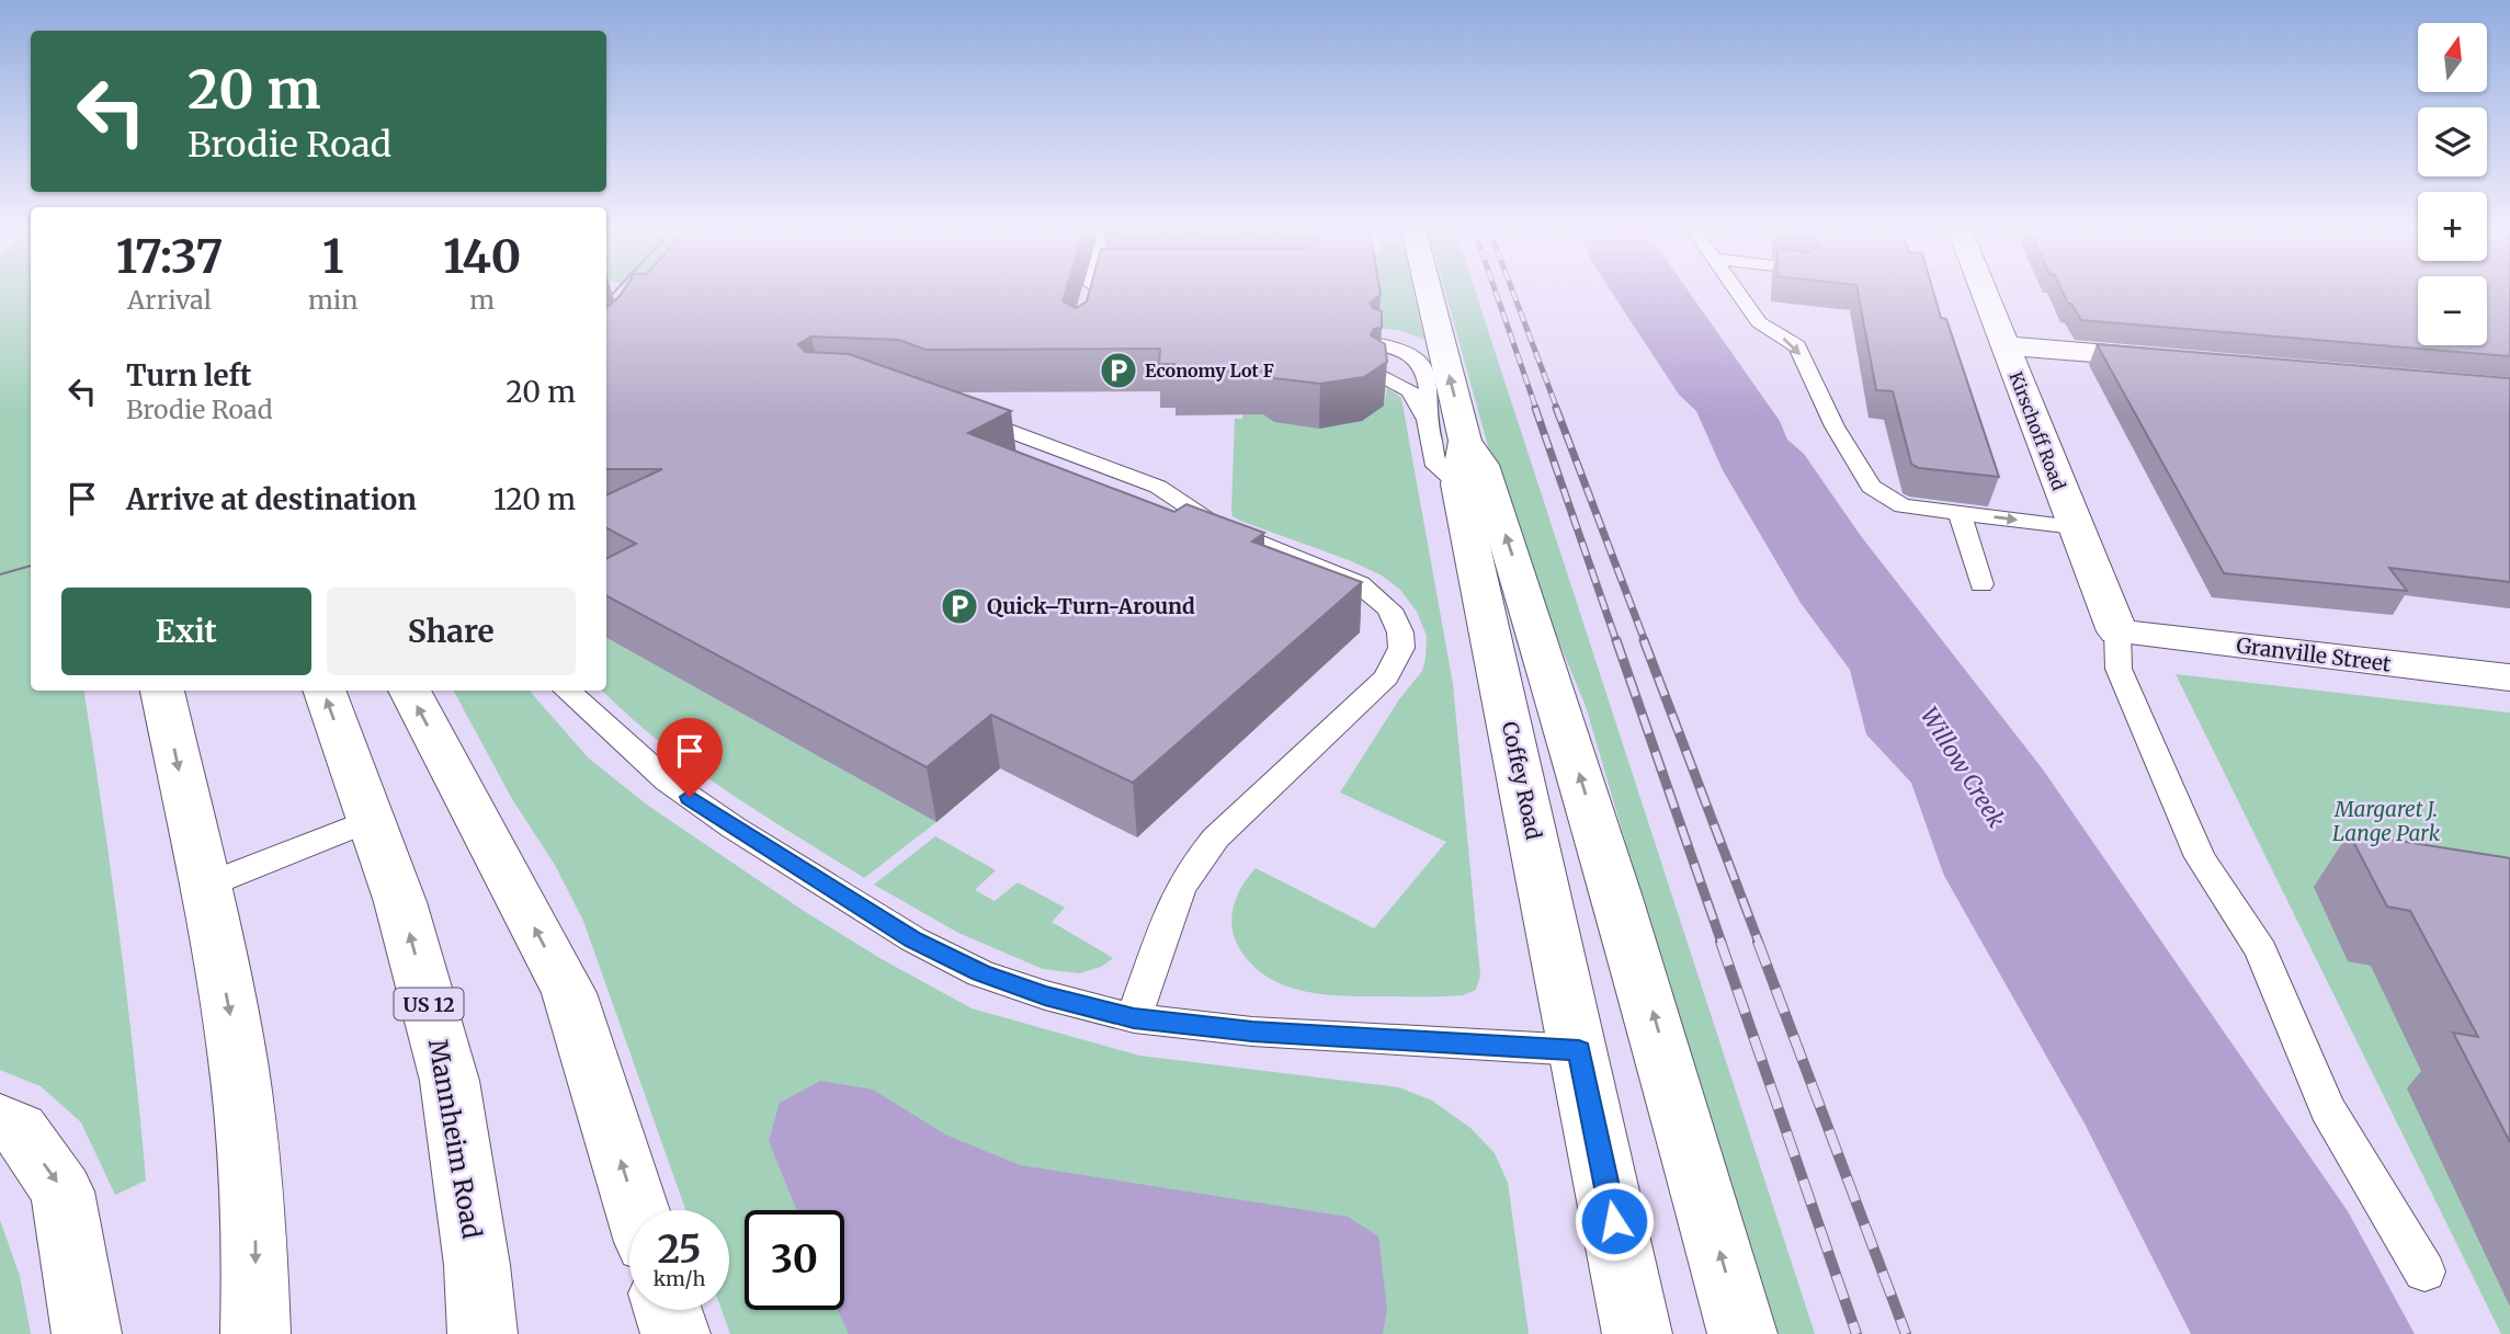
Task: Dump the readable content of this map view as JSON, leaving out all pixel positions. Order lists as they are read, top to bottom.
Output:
{
  "streets": {
    "main road": [
      "Kirschoff Road",
      "Granville Street",
      "Coffey Road",
      "US 12",
      "Mannheim Road"
    ]
  },
  "crossings": [
    ["Kirschoff Road", "Granville Street"]
  ],
  "water": ["Willow Creek"],
  "parks": ["Margaret J. Lange Park"],
  "places": {
    "parking": ["Economy Lot F", "Quick–Turn-Around"]
  },
  "north": "top",
  "page": {
    "map_buttons": ["+", "−"],
    "turn": ["20 m", "Brodie Road"],
    "eta": [
      "17:37",
      "Arrival",
      "1",
      "min",
      "140",
      "m"
    ],
    "list": [
      {
        "name": "Turn left",
        "note": "Brodie Road",
        "value": "20 m"
      },
      {
        "name": "Arrive at destination",
        "value": "120 m"
      }
    ],
    "buttons": ["Exit", "Share"],
    "speed": "25 km/h",
    "limit": "30"
  }
}
